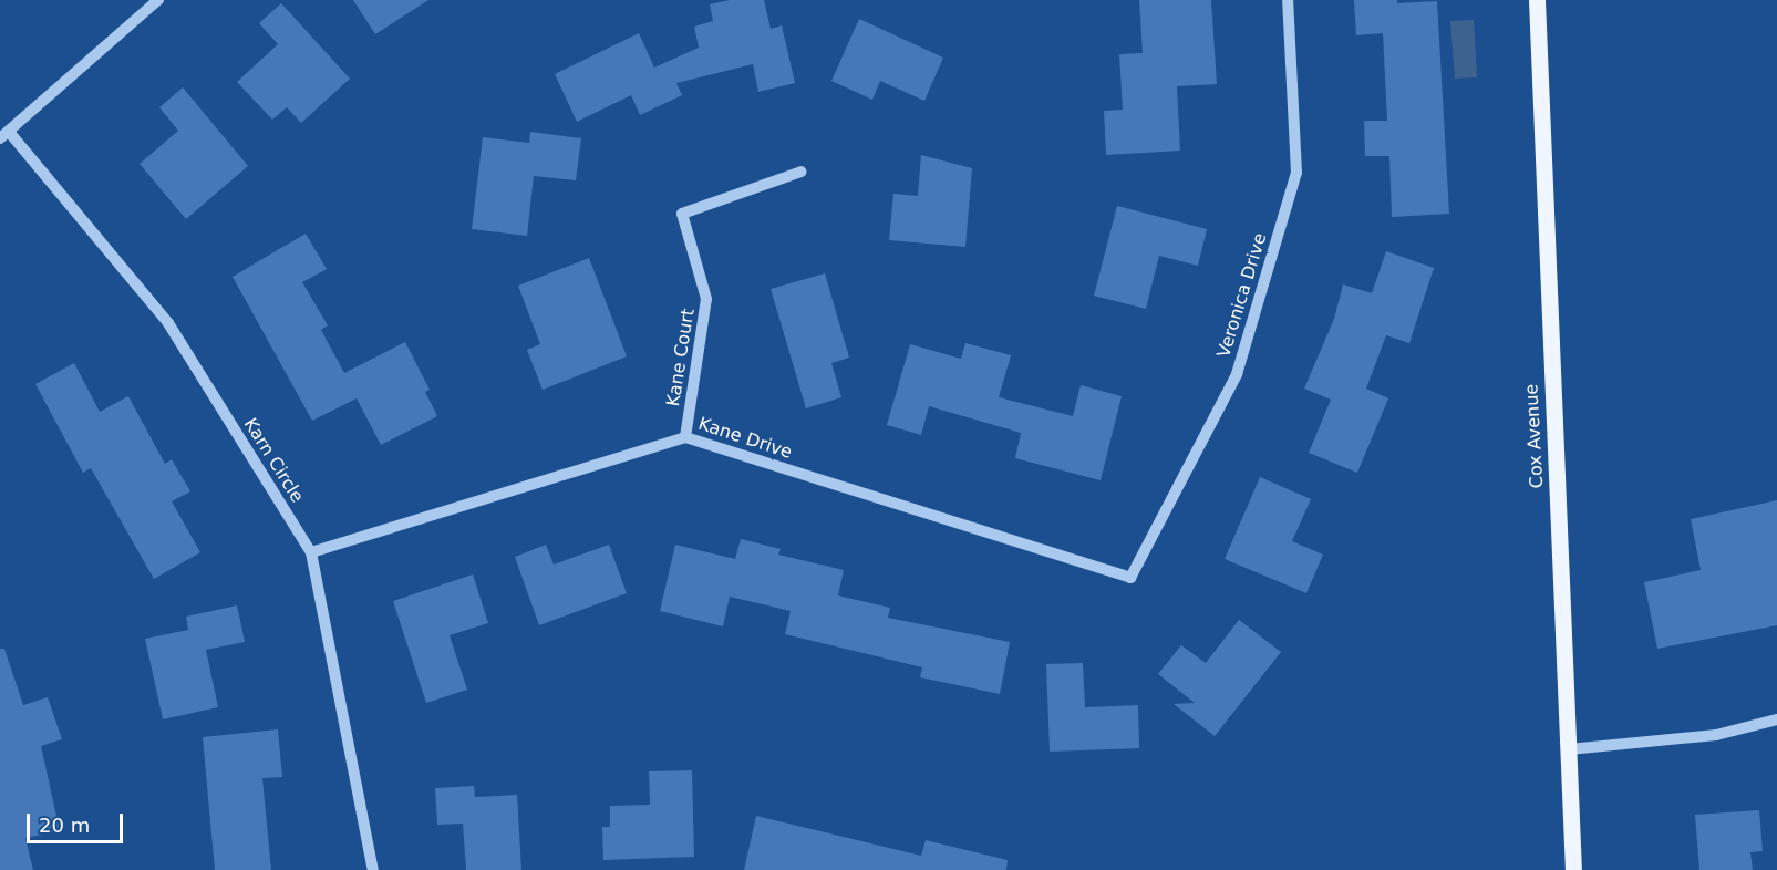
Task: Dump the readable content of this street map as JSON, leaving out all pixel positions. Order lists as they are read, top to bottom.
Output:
{
  "streets": {
    "main road": ["Cox Avenue"],
    "street": [
      "Veronica Drive",
      "Kane Court",
      "Kane Drive",
      "Karn Circle"
    ]
  },
  "crossings": [
    ["Veronica Drive", "Kane Drive"],
    ["Kane Court", "Kane Drive"],
    ["Kane Drive", "Karn Circle"]
  ],
  "scale_bar": "20 m"
}
